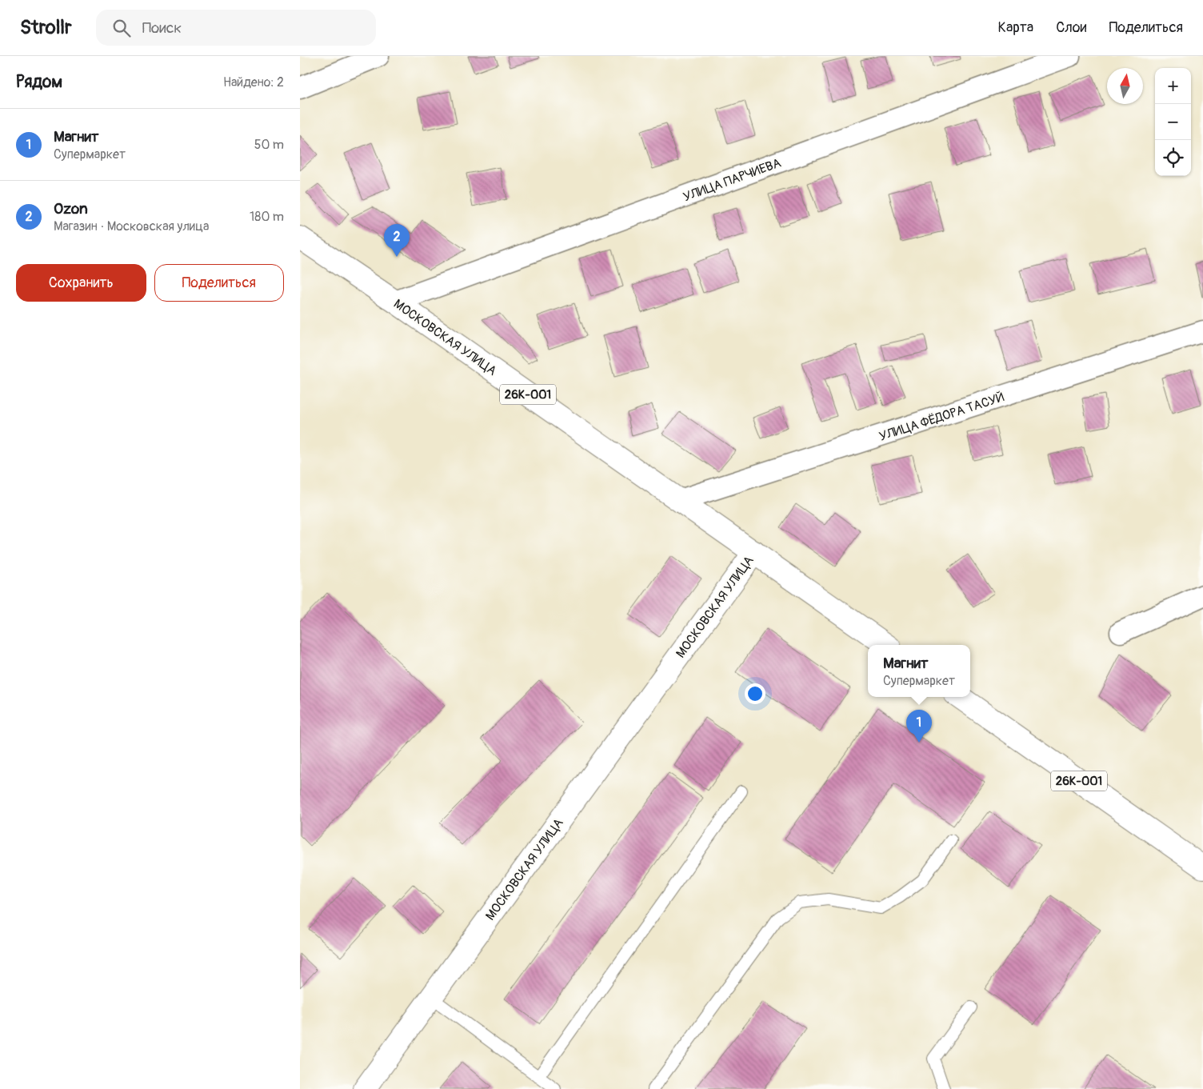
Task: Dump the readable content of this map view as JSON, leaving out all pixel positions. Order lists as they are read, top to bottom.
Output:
{
  "streets": {
    "main road": ["МОСКОВСКАЯ УЛИЦА", "26К-001"],
    "street": ["УЛИЦА ПАРЧИЕВА", "УЛИЦА ФЁДОРА ТАСУЙ"]
  },
  "crossings": [
    ["УЛИЦА ПАРЧИЕВА", "МОСКОВСКАЯ УЛИЦА"],
    ["МОСКОВСКАЯ УЛИЦА", "26К-001"],
    ["МОСКОВСКАЯ УЛИЦА", "УЛИЦА ФЁДОРА ТАСУЙ"]
  ],
  "north": "top",
  "page": {
    "header": "Strollr",
    "search": "Поиск",
    "nav": ["Карта", "Слои", "Поделиться"],
    "heading": ["Рядом", "Найдено: 2"],
    "map_buttons": ["+", "−"],
    "list": [
      {
        "mark": "1",
        "name": "Магнит",
        "note": "Супермаркет",
        "value": "50 m"
      },
      {
        "mark": "2",
        "name": "Ozon",
        "note": "Магазин · Московская улица",
        "value": "180 m"
      }
    ],
    "pins": ["2", "1"],
    "buttons": ["Сохранить", "Поделиться"],
    "popup": ["Магнит", "Супермаркет"]
  }
}
